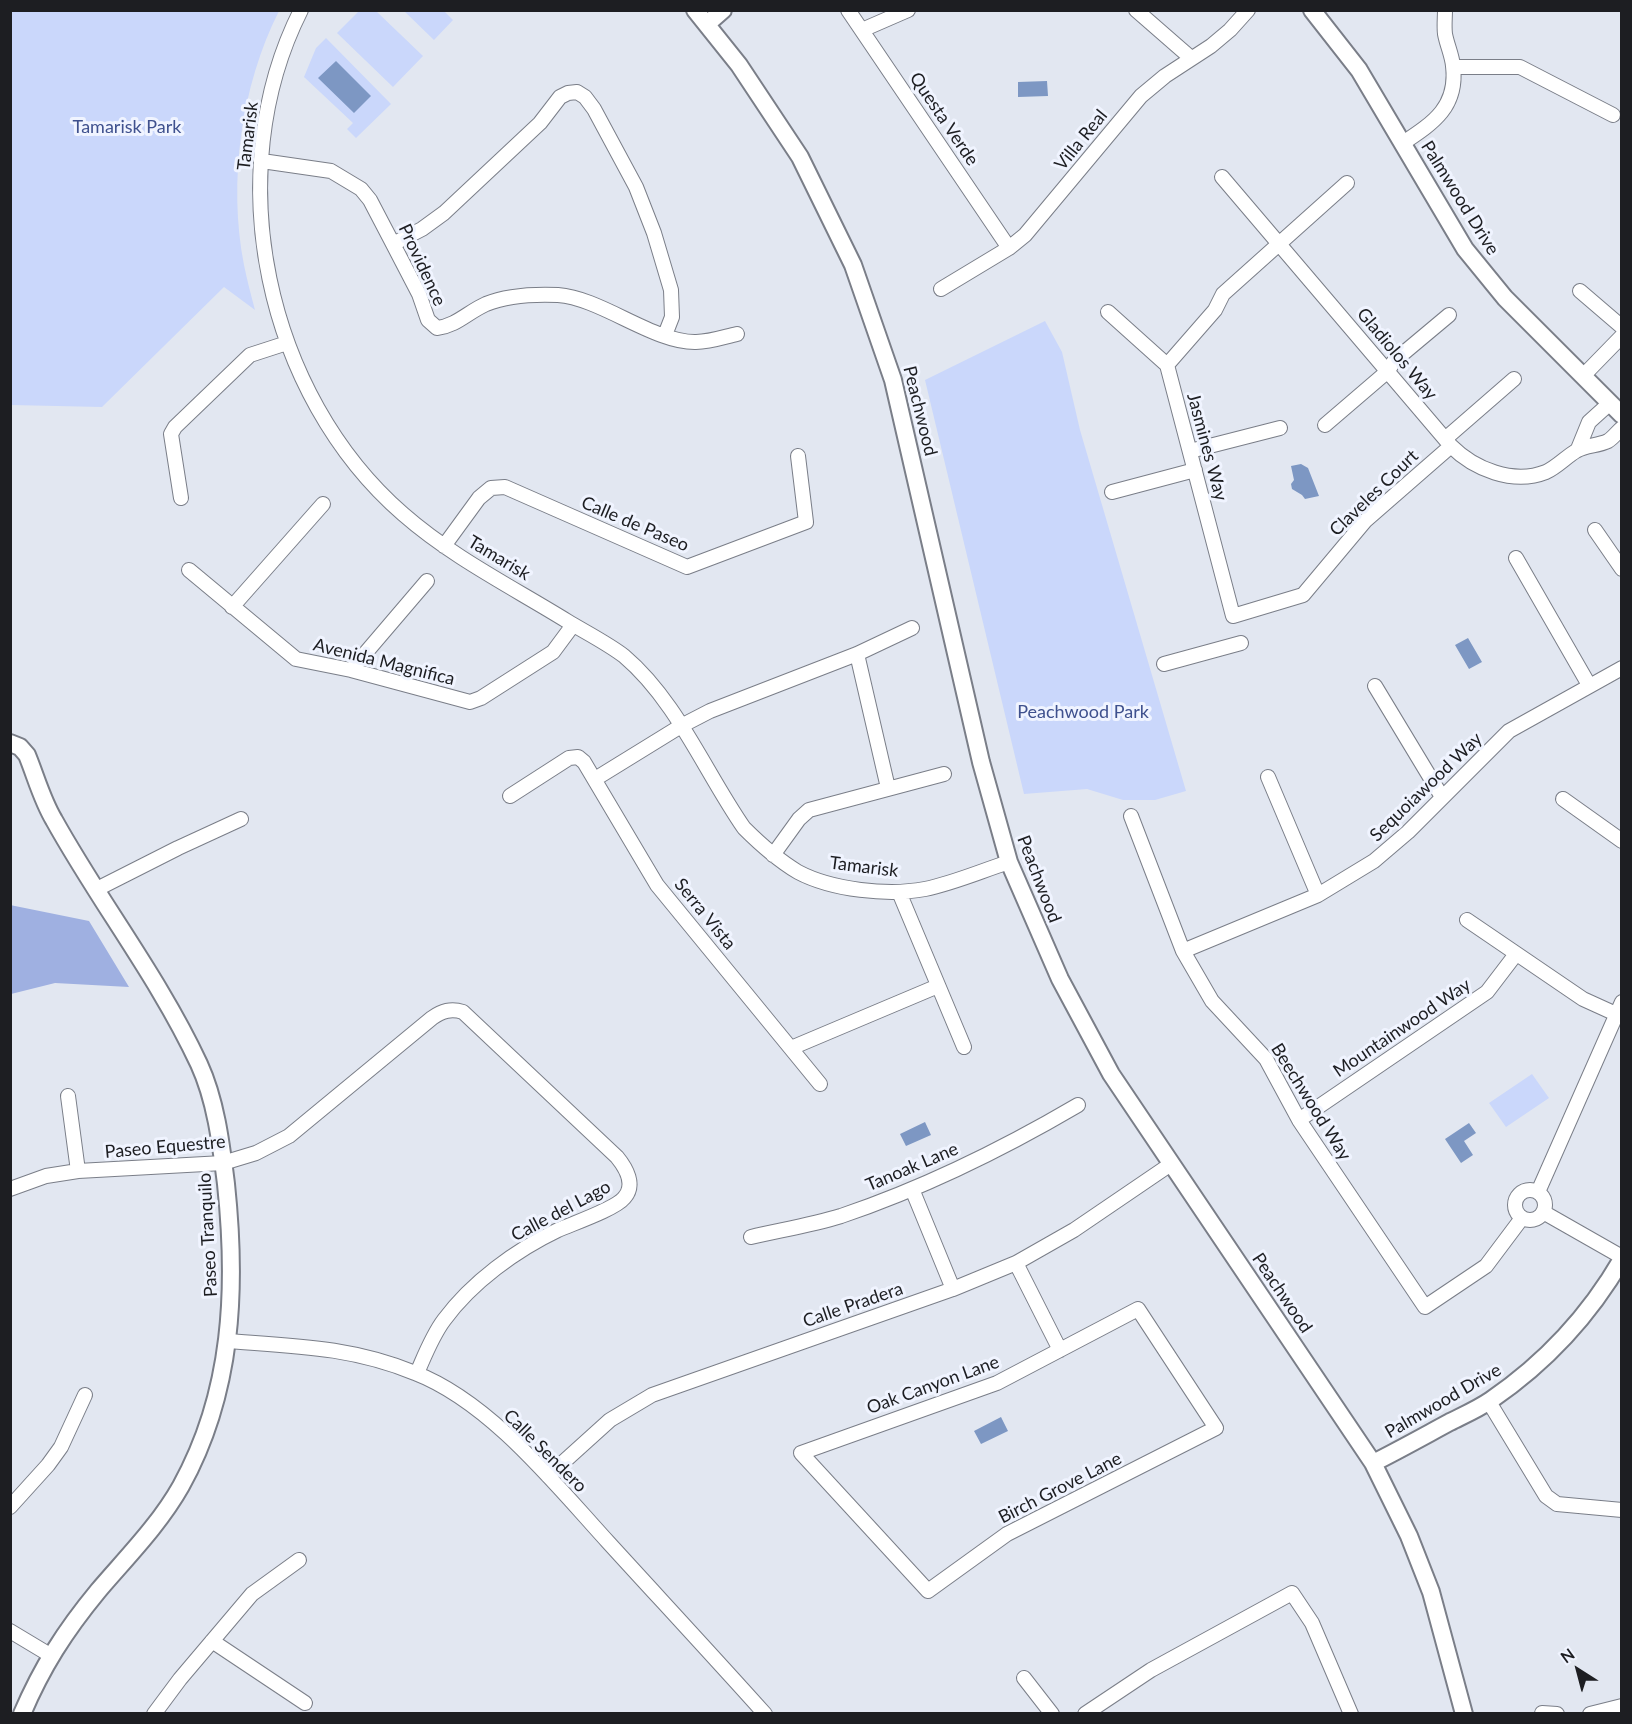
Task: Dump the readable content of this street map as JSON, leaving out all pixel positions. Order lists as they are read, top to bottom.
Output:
{
  "streets": {
    "street": [
      "Questa Verde",
      "Tamarisk",
      "Villa Real",
      "Palmwood Drive",
      "Providence",
      "Gladiolos Way",
      "Peachwood",
      "Jasmines Way",
      "Claveles Court",
      "Calle de Paseo",
      "Avenida Magnifica",
      "Sequoiawood Way",
      "Serra Vista",
      "Mountainwood Way",
      "Beechwood Way",
      "Paseo Equestre",
      "Tanoak Lane",
      "Calle del Lago",
      "Paseo Tranquilo",
      "Calle Pradera",
      "Oak Canyon Lane",
      "Calle Sendero",
      "Birch Grove Lane"
    ]
  },
  "crossings": [
    ["Questa Verde", "Villa Real"],
    ["Tamarisk", "Providence"],
    ["Tamarisk", "Peachwood"],
    ["Tamarisk", "Calle de Paseo"],
    ["Tamarisk", "Avenida Magnifica"],
    ["Palmwood Drive", "Peachwood"],
    ["Gladiolos Way", "Claveles Court"],
    ["Peachwood", "Calle Pradera"],
    ["Jasmines Way", "Claveles Court"],
    ["Sequoiawood Way", "Beechwood Way"],
    ["Mountainwood Way", "Beechwood Way"],
    ["Paseo Equestre", "Calle del Lago"],
    ["Paseo Equestre", "Paseo Tranquilo"],
    ["Calle del Lago", "Calle Sendero"],
    ["Paseo Tranquilo", "Calle Sendero"],
    ["Calle Pradera", "Calle Sendero"],
    ["Oak Canyon Lane", "Birch Grove Lane"]
  ],
  "parks": ["Tamarisk Park", "Peachwood Park"],
  "north": "top left"
}
